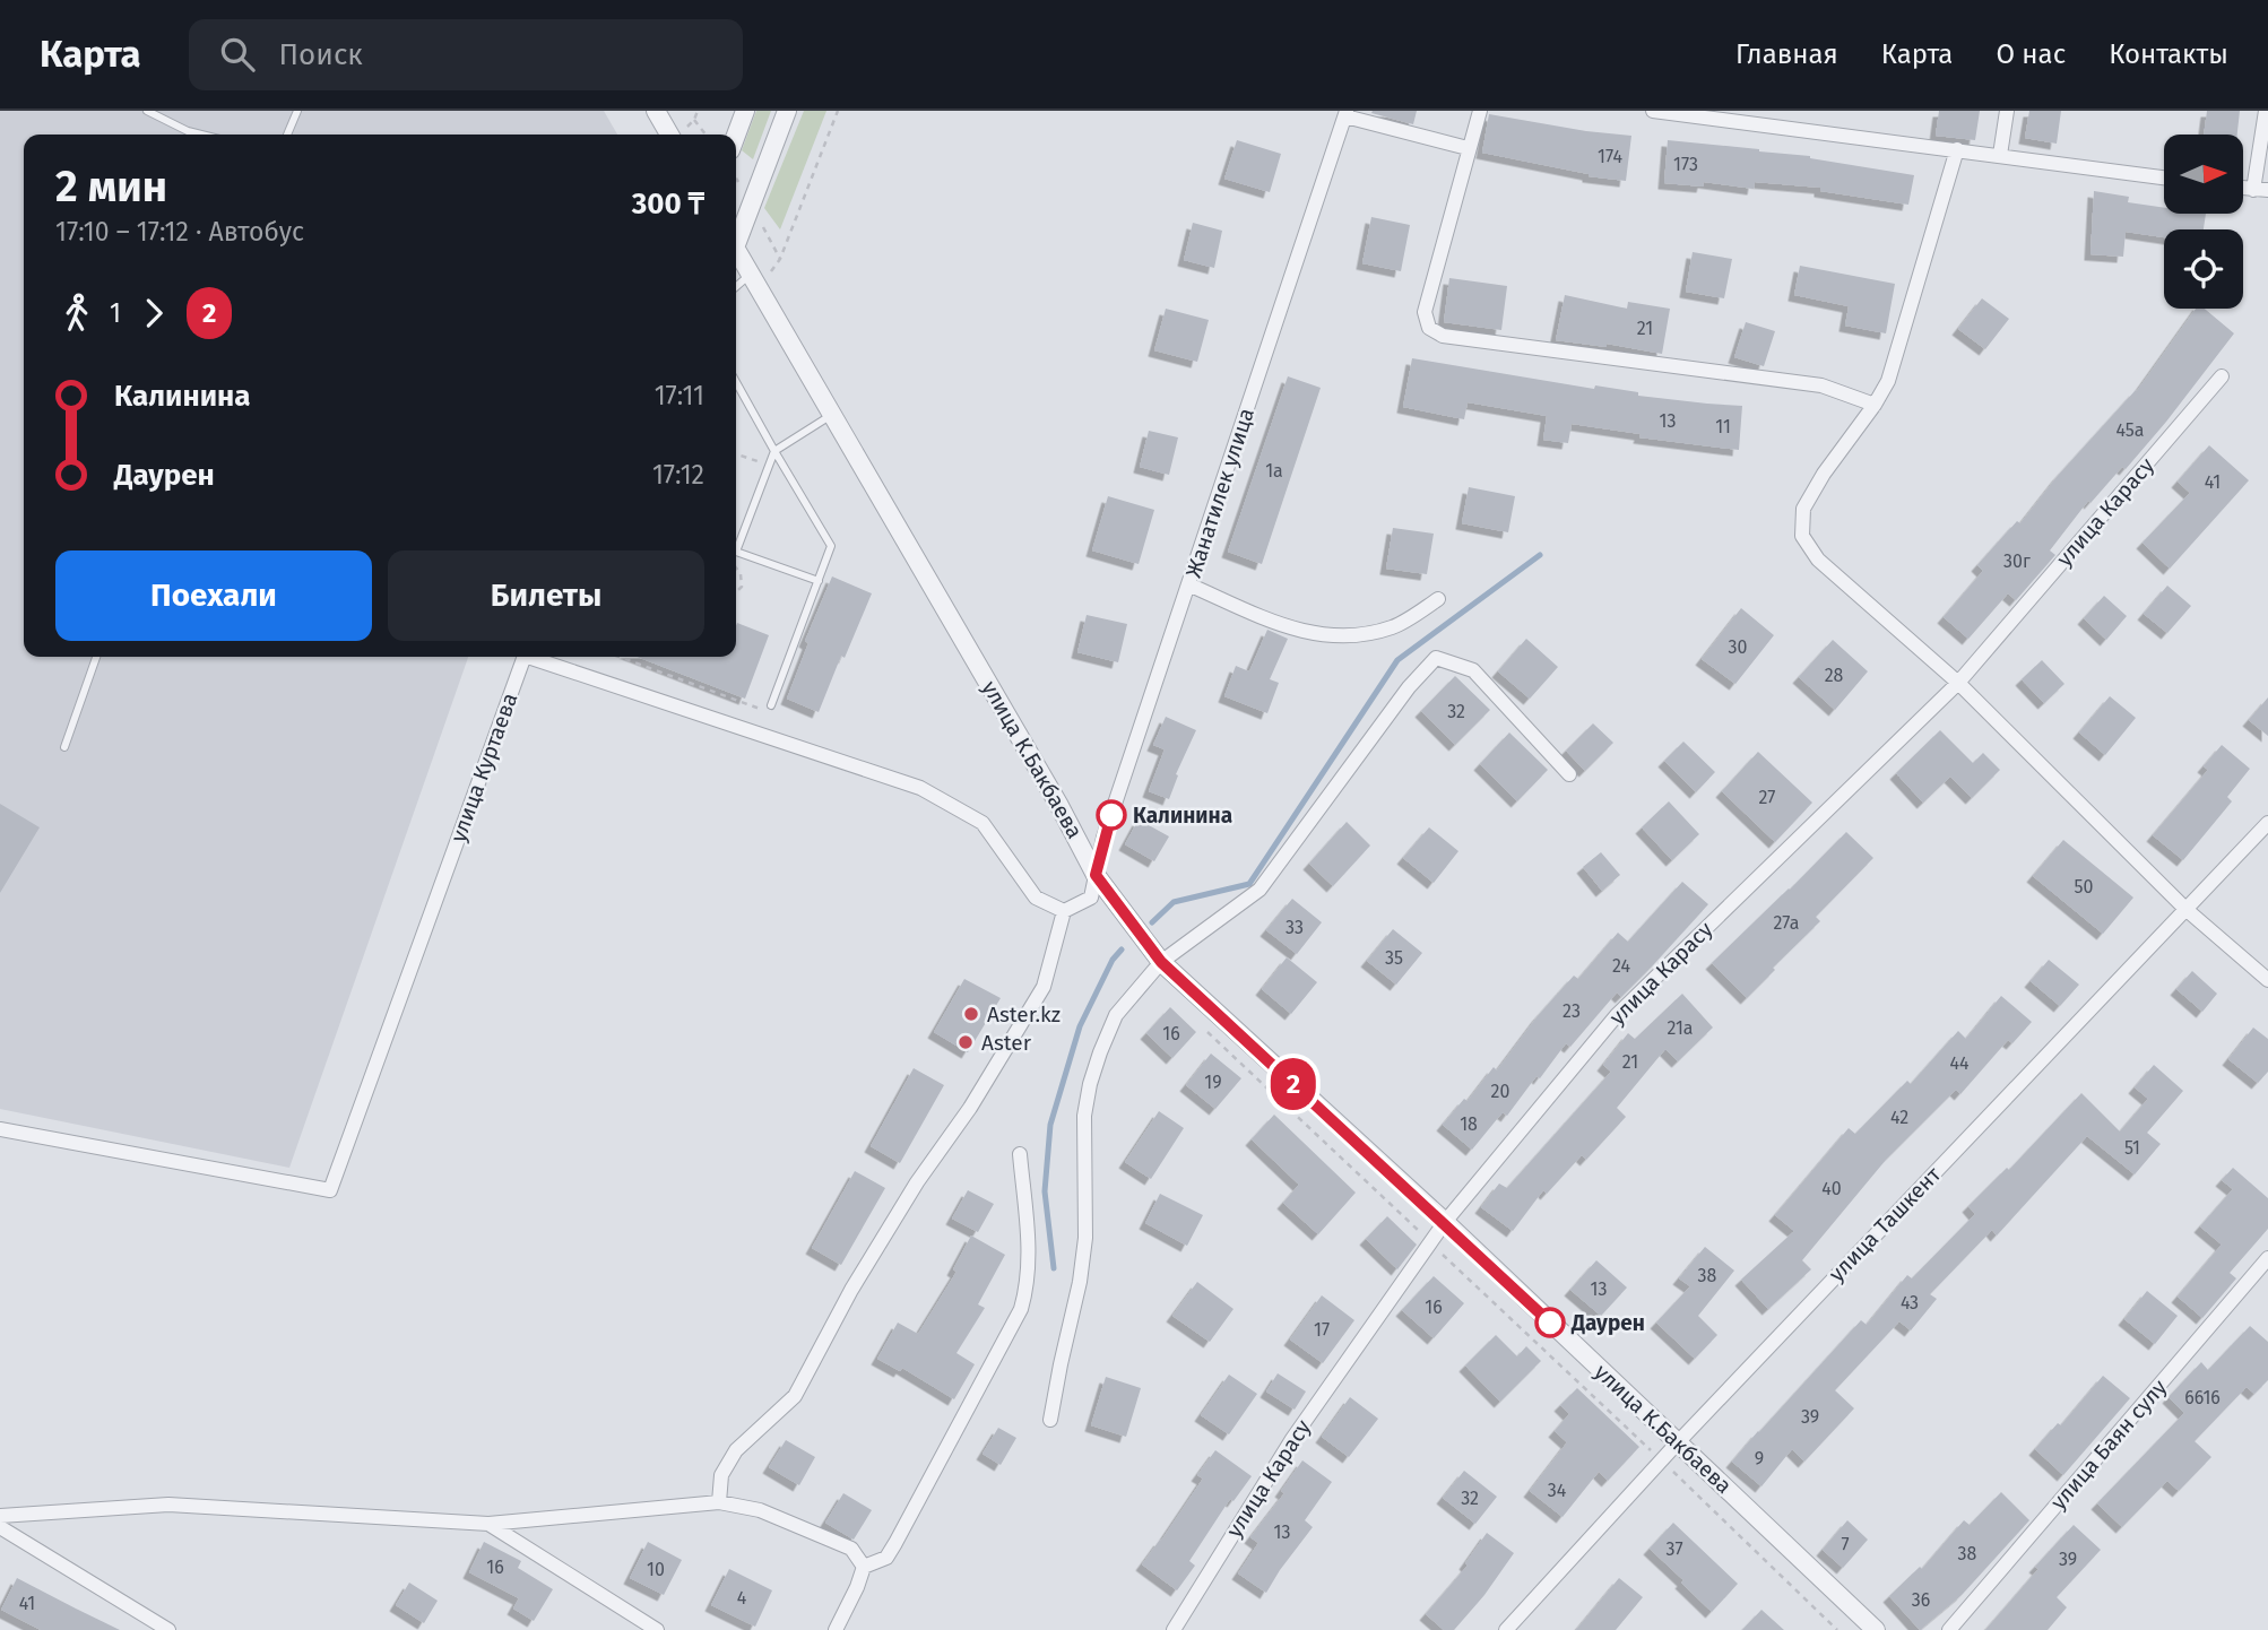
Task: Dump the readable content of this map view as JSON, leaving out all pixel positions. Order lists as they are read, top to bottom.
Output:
{
  "streets": {
    "street": [
      "Жанатилек улица",
      "улица Карасу",
      "улица К.Бакбаева",
      "улица Куртаева",
      "улица Ташкент",
      "улица Баян сулу"
    ]
  },
  "crossings": [
    ["Жанатилек улица", "улица К.Бакбаева"],
    ["улица Карасу", "улица К.Бакбаева"],
    ["улица К.Бакбаева", "улица Ташкент"]
  ],
  "places": [
    "Калинина",
    "Aster.kz",
    "Aster",
    "Даурен"
  ],
  "lines": ["bus line 2"],
  "house_numbers": [
    "174",
    "173",
    "21",
    "13",
    "11",
    "45а",
    "1а",
    "41",
    "30г",
    "30",
    "28",
    "32",
    "27",
    "50",
    "27а",
    "33",
    "35",
    "24",
    "23",
    "21а",
    "16",
    "21",
    "44",
    "19",
    "20",
    "42",
    "18",
    "51",
    "40",
    "38",
    "13",
    "43",
    "16",
    "17",
    "6616",
    "39",
    "9",
    "34",
    "32",
    "13",
    "7",
    "37",
    "38",
    "39",
    "16",
    "10",
    "4",
    "36",
    "41"
  ],
  "north": "right",
  "page": {
    "header": "Карта",
    "search": "Поиск",
    "nav": [
      "Главная",
      "Карта",
      "О нас",
      "Контакты"
    ],
    "on_map": "2",
    "heading": ["2 мин", "17:10 – 17:12 · Автобус", "300 ₸"],
    "legs": ["1", "2"],
    "list": [
      {
        "name": "Калинина",
        "value": "17:11"
      },
      {
        "name": "Даурен",
        "value": "17:12"
      }
    ],
    "buttons": ["Поехали", "Билеты"]
  }
}
